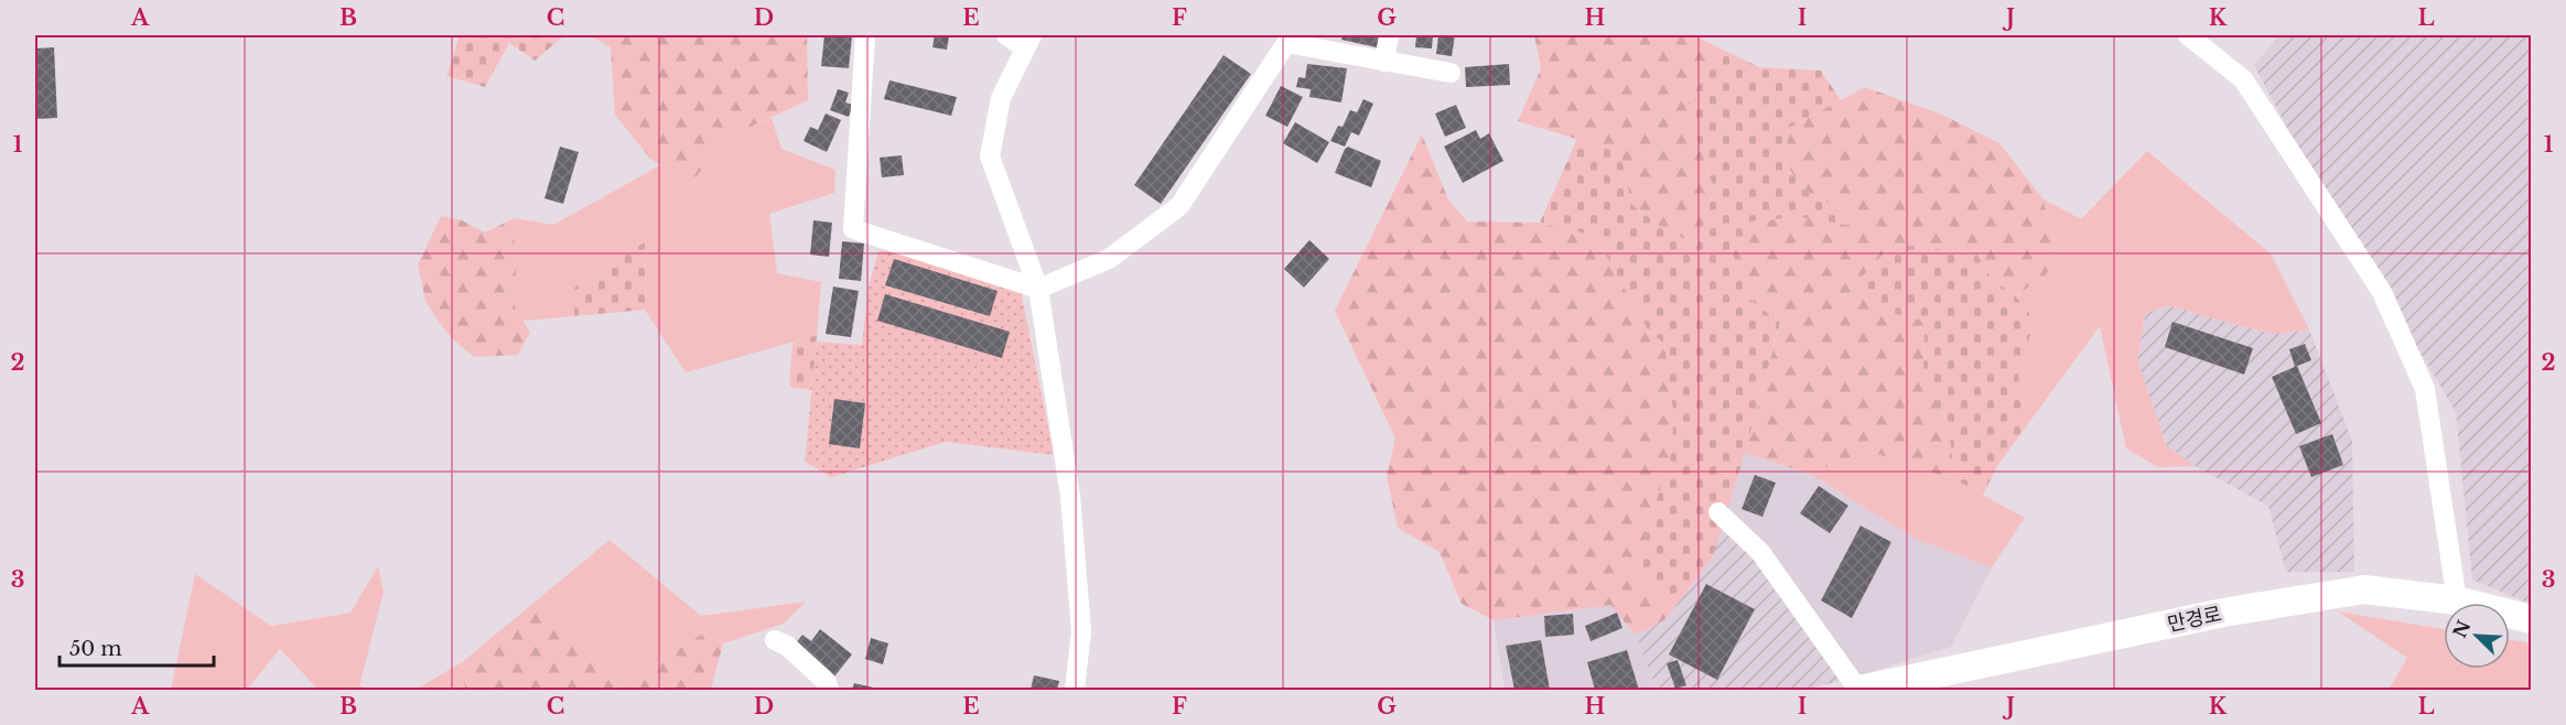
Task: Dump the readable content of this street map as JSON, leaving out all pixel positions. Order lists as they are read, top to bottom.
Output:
{
  "streets": {
    "street": ["만경로"]
  },
  "scale_bar": "50 m",
  "north": "top left",
  "grid": {
    "columns": [
      "A",
      "B",
      "C",
      "D",
      "E",
      "F",
      "G",
      "H",
      "I",
      "J",
      "K",
      "L"
    ],
    "rows": ["1", "2", "3"]
  }
}
